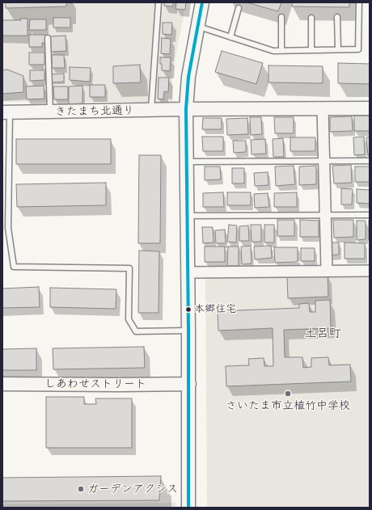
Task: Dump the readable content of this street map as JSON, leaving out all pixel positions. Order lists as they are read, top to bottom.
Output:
{
  "streets": {
    "street": ["きたまち北通り", "しあわせストリート"]
  },
  "districts": ["土呂町"],
  "places": ["本郷住宅", "さいたま市立植竹中学校", "ガーデンアクシス"]
}
